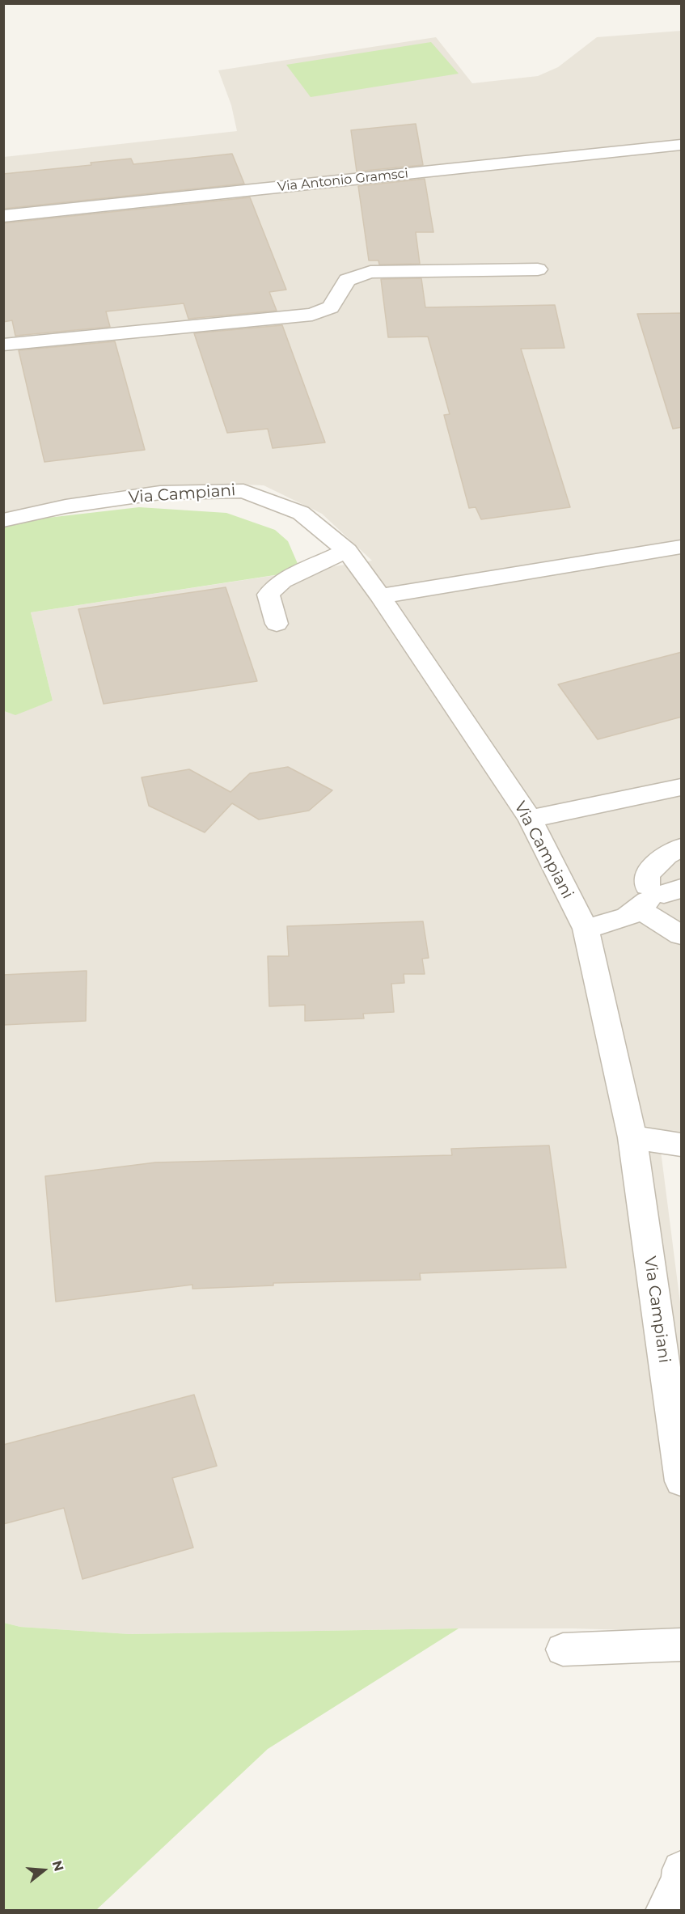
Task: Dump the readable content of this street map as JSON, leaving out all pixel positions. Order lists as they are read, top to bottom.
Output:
{
  "streets": {
    "street": ["Via Antonio Gramsci", "Via Campiani"]
  },
  "north": "right"
}
